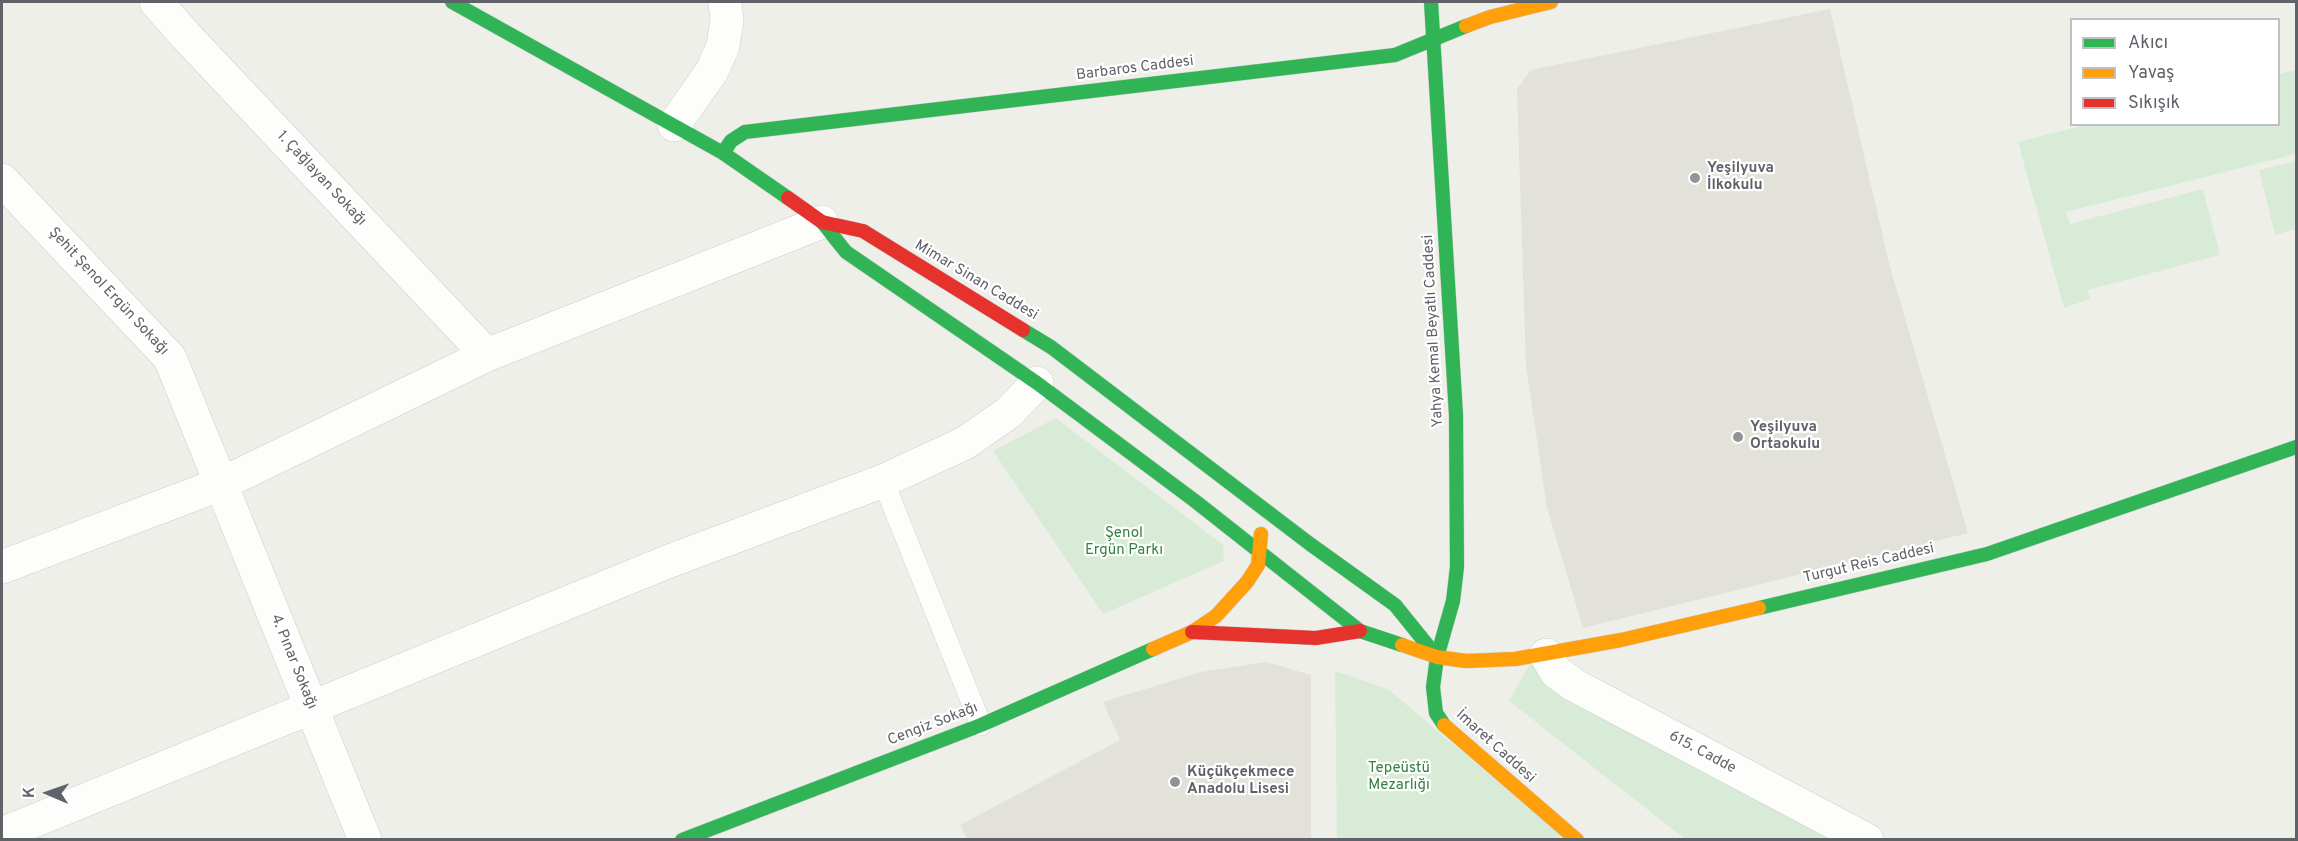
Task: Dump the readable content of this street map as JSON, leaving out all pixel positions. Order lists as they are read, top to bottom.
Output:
{
  "streets": {
    "street": [
      "Barbaros Caddesi",
      "1. Çağlayan Sokağı",
      "Mimar Sinan Caddesi",
      "Şehit Şenol Ergün Sokağı",
      "Yahya Kemal Beyatlı Caddesi",
      "Turgut Reis Caddesi",
      "4. Pınar Sokağı",
      "Cengiz Sokağı",
      "İmaret Caddesi",
      "615. Cadde"
    ]
  },
  "crossings": [
    ["Barbaros Caddesi", "Mimar Sinan Caddesi"],
    ["Barbaros Caddesi", "Yahya Kemal Beyatlı Caddesi"],
    ["Mimar Sinan Caddesi", "Yahya Kemal Beyatlı Caddesi"],
    ["Mimar Sinan Caddesi", "Turgut Reis Caddesi"],
    ["Mimar Sinan Caddesi", "İmaret Caddesi"],
    ["Şehit Şenol Ergün Sokağı", "4. Pınar Sokağı"],
    ["Yahya Kemal Beyatlı Caddesi", "Turgut Reis Caddesi"],
    ["Yahya Kemal Beyatlı Caddesi", "İmaret Caddesi"],
    ["Turgut Reis Caddesi", "Cengiz Sokağı"],
    ["Turgut Reis Caddesi", "İmaret Caddesi"],
    ["Turgut Reis Caddesi", "615. Cadde"]
  ],
  "parks": ["Şenol Ergün Parkı", "Tepeüstü Mezarlığı"],
  "places": ["Yeşilyuva İlkokulu", "Yeşilyuva Ortaokulu", "Küçükçekmece Anadolu Lisesi"],
  "legend": ["Akıcı", "Yavaş", "Sıkışık"],
  "north": "left"
}
